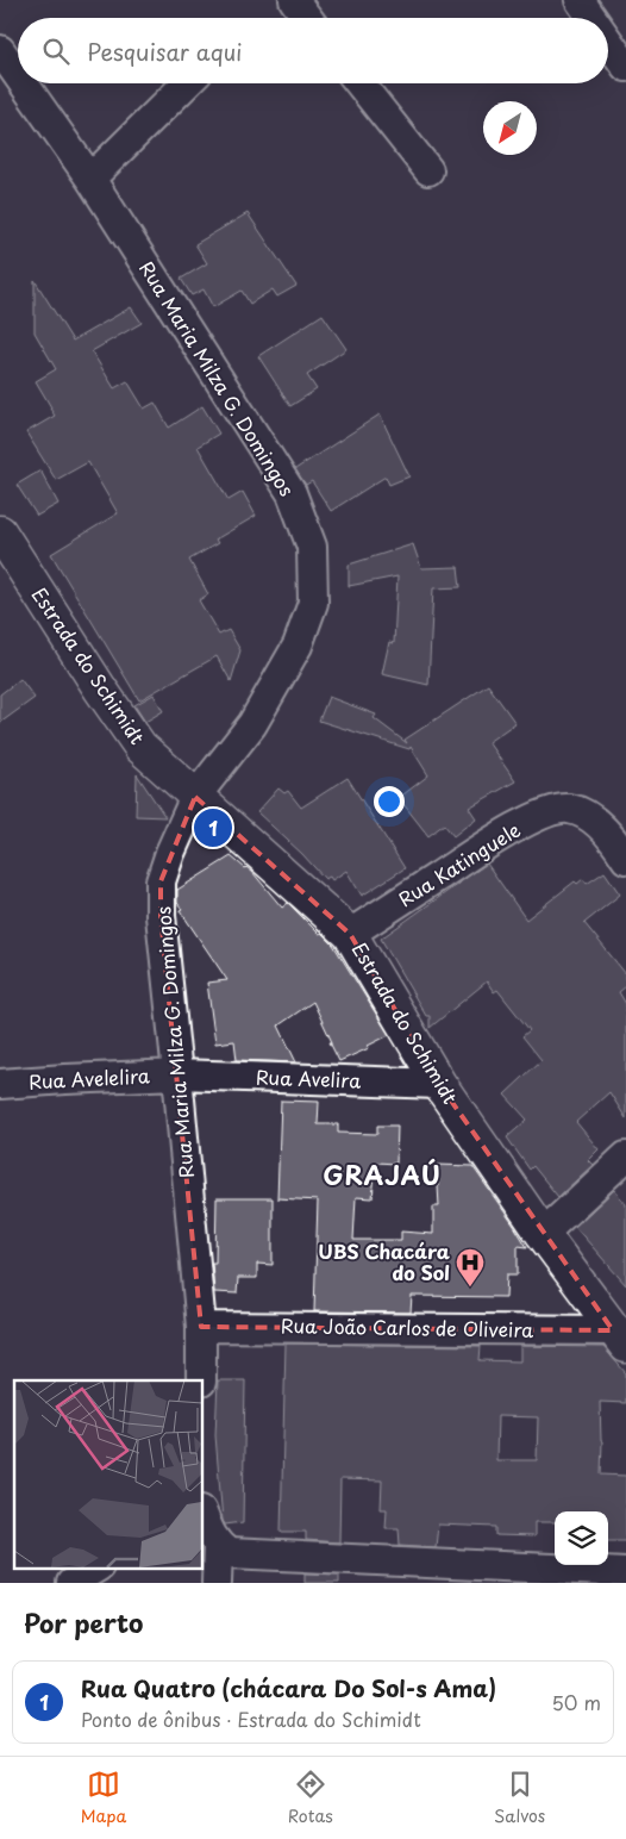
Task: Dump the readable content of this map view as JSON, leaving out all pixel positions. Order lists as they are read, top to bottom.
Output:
{
  "streets": {
    "street": [
      "Rua Maria Milza G. Domingos",
      "Estrada do Schimidt",
      "Rua Katinguele",
      "Rua Avelelira",
      "Rua Avelira",
      "Rua João Carlos de Oliveira"
    ]
  },
  "crossings": [
    ["Rua Maria Milza G. Domingos", "Estrada do Schimidt"],
    ["Rua Maria Milza G. Domingos", "Rua Avelelira"],
    ["Rua Maria Milza G. Domingos", "Rua Avelira"],
    ["Rua Maria Milza G. Domingos", "Rua João Carlos de Oliveira"],
    ["Estrada do Schimidt", "Rua Katinguele"],
    ["Estrada do Schimidt", "Rua Avelira"],
    ["Estrada do Schimidt", "Rua João Carlos de Oliveira"],
    ["Rua Avelelira", "Rua Avelira"]
  ],
  "districts": ["GRAJAÚ"],
  "places": {
    "hospital": ["UBS Chacára do Sol"]
  },
  "north": "bottom left",
  "page": {
    "search": "Pesquisar aqui",
    "pins": "1",
    "heading": "Por perto",
    "list": [
      {
        "mark": "1",
        "name": "Rua Quatro (chácara Do Sol-s Ama)",
        "note": "Ponto de ônibus · Estrada do Schimidt",
        "value": "50 m"
      }
    ],
    "nav": ["Mapa", "Rotas", "Salvos"]
  }
}
